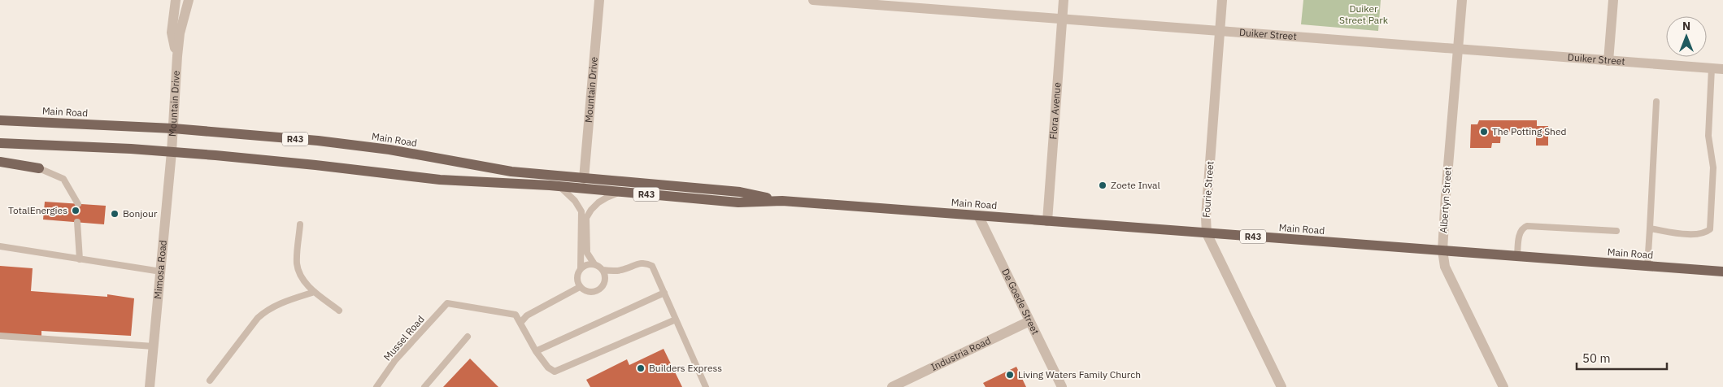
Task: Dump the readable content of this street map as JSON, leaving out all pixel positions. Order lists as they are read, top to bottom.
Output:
{
  "streets": {
    "main road": ["Main Road", "R43"],
    "street": [
      "Duiker Street",
      "Mountain Drive",
      "Flora Avenue",
      "Fourie Street",
      "Albertyn Street",
      "Mimosa Road",
      "De Goede Street",
      "Industria Road"
    ],
    "lane": ["Mussel Road"]
  },
  "crossings": [
    ["Duiker Street", "Flora Avenue"],
    ["Duiker Street", "Fourie Street"],
    ["Duiker Street", "Albertyn Street"],
    ["Mountain Drive", "Main Road"],
    ["Mountain Drive", "Mimosa Road"],
    ["Flora Avenue", "Main Road"],
    ["Main Road", "Fourie Street"],
    ["Main Road", "Albertyn Street"],
    ["Main Road", "Mimosa Road"],
    ["Main Road", "De Goede Street"],
    ["De Goede Street", "Industria Road"]
  ],
  "parks": ["Duiker Street Park"],
  "places": [
    "The Potting Shed",
    "Zoete Inval",
    "TotalEnergies",
    "Bonjour",
    "Builders Express",
    "Living Waters Family Church"
  ],
  "scale_bar": "50 m",
  "north": "top"
}
